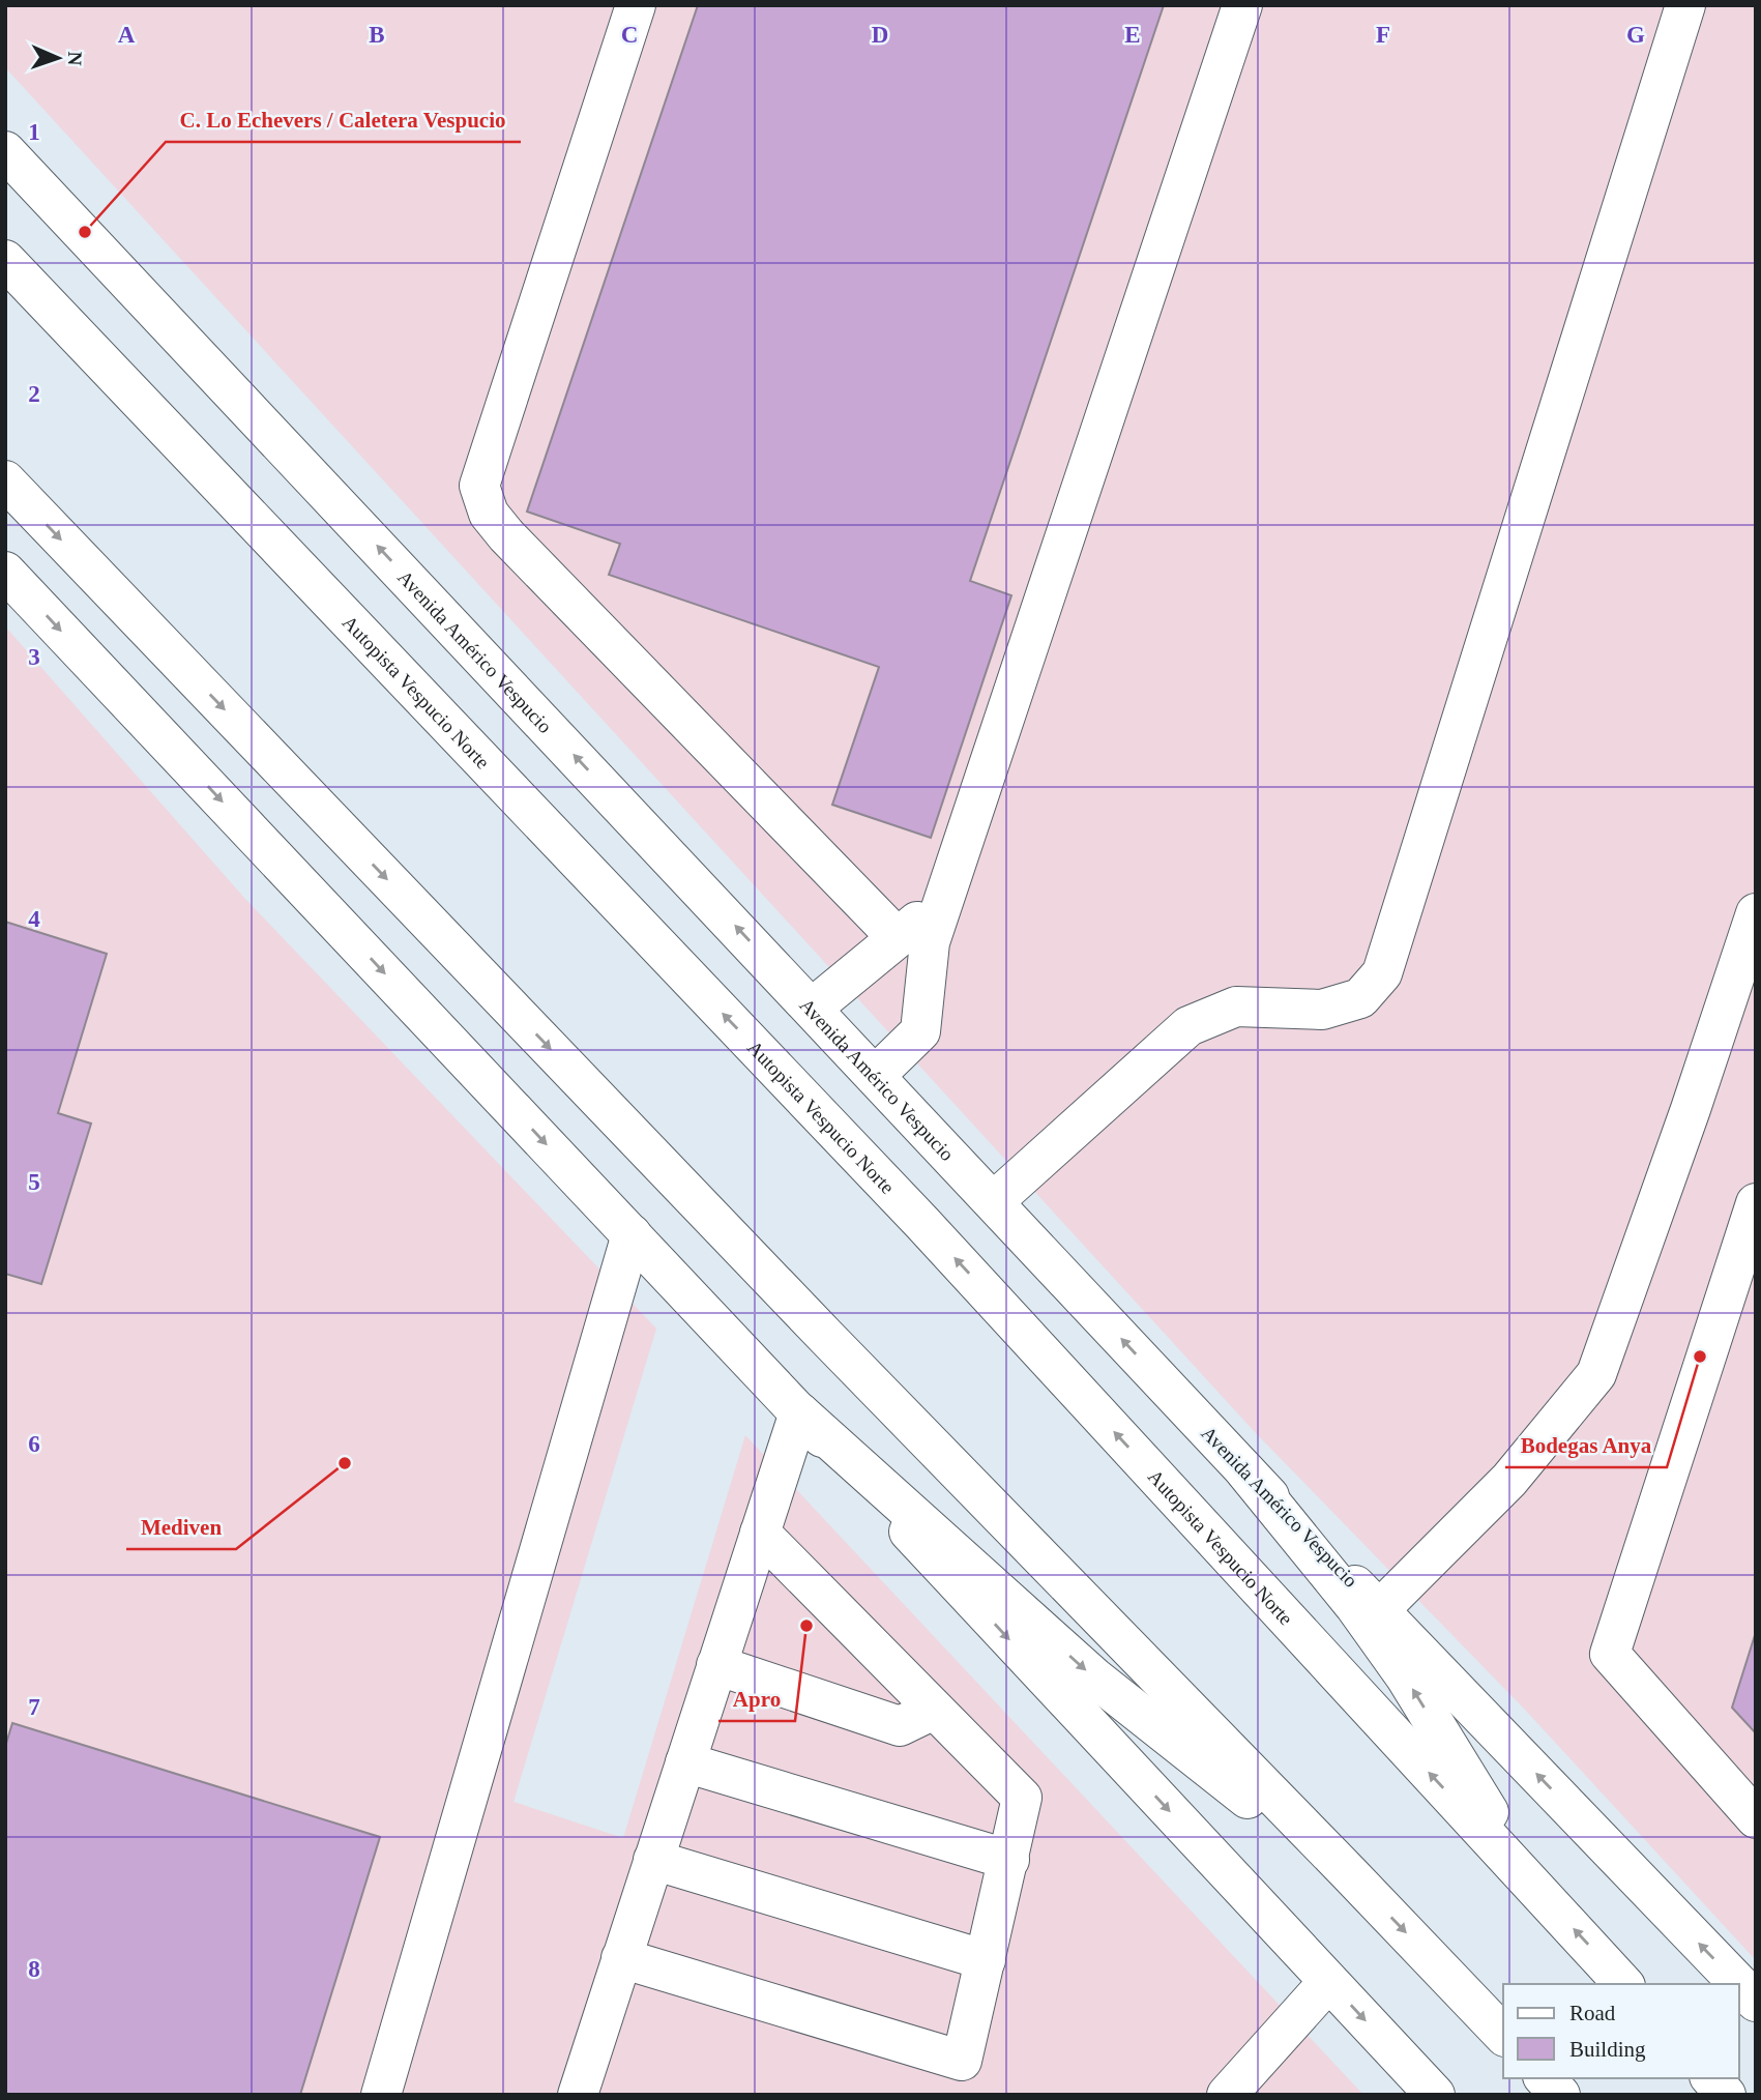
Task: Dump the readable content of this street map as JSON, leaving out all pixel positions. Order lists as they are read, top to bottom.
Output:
{
  "streets": {
    "main road": ["Avenida Américo Vespucio", "Autopista Vespucio Norte"]
  },
  "places": [
    "C. Lo Echevers / Caletera Vespucio",
    "Bodegas Anya",
    "Mediven",
    "Apro"
  ],
  "legend": ["Road", "Building"],
  "north": "right",
  "grid": {
    "columns": [
      "A",
      "B",
      "C",
      "D",
      "E",
      "F",
      "G"
    ],
    "rows": [
      "1",
      "2",
      "3",
      "4",
      "5",
      "6",
      "7",
      "8"
    ]
  }
}
